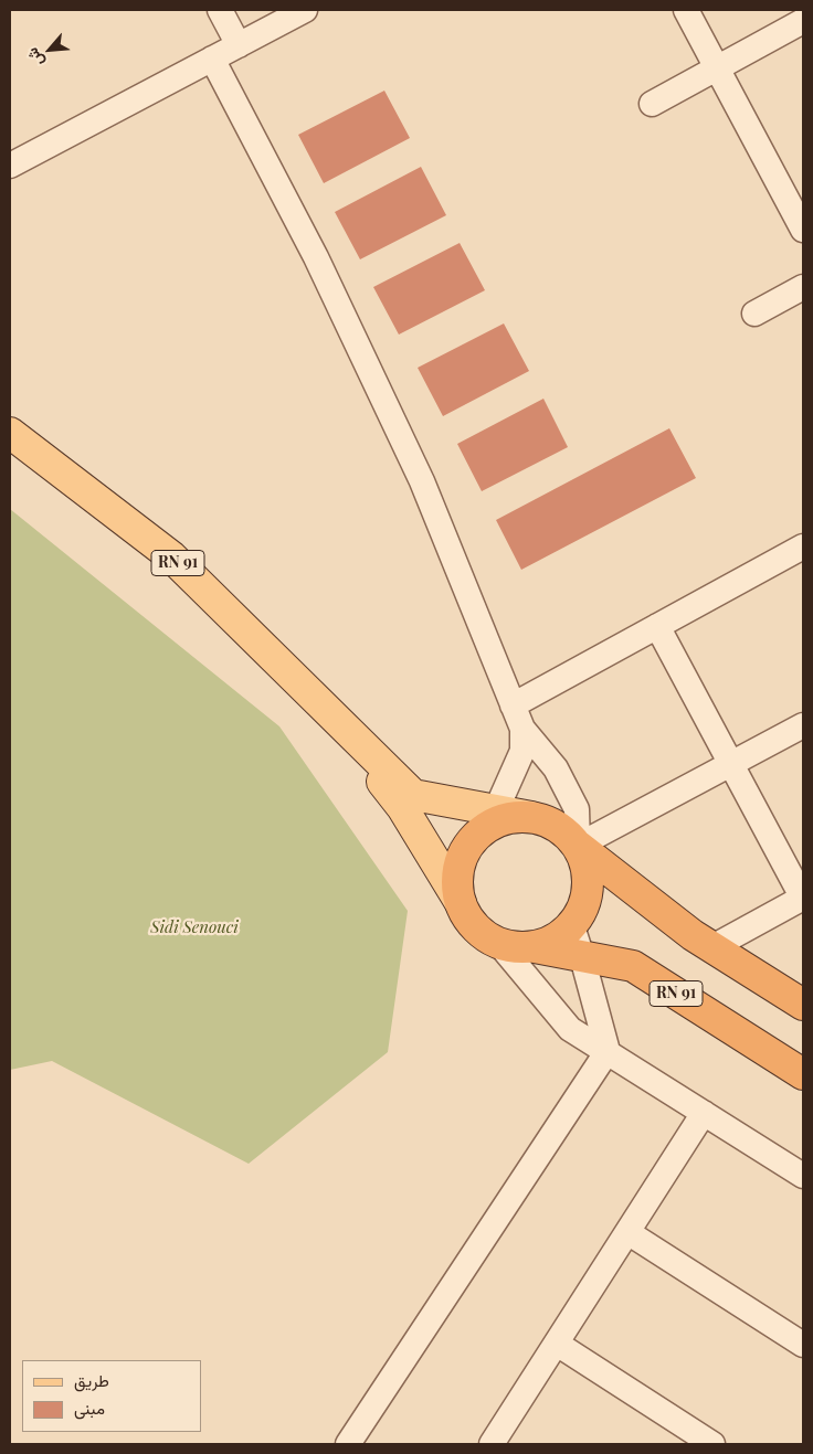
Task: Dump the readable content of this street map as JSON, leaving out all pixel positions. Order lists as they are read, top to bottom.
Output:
{
  "streets": {
    "highway": ["RN 91"]
  },
  "parks": ["Sidi Senouci"],
  "legend": ["طريق", "مبنى"],
  "north": "bottom left"
}
